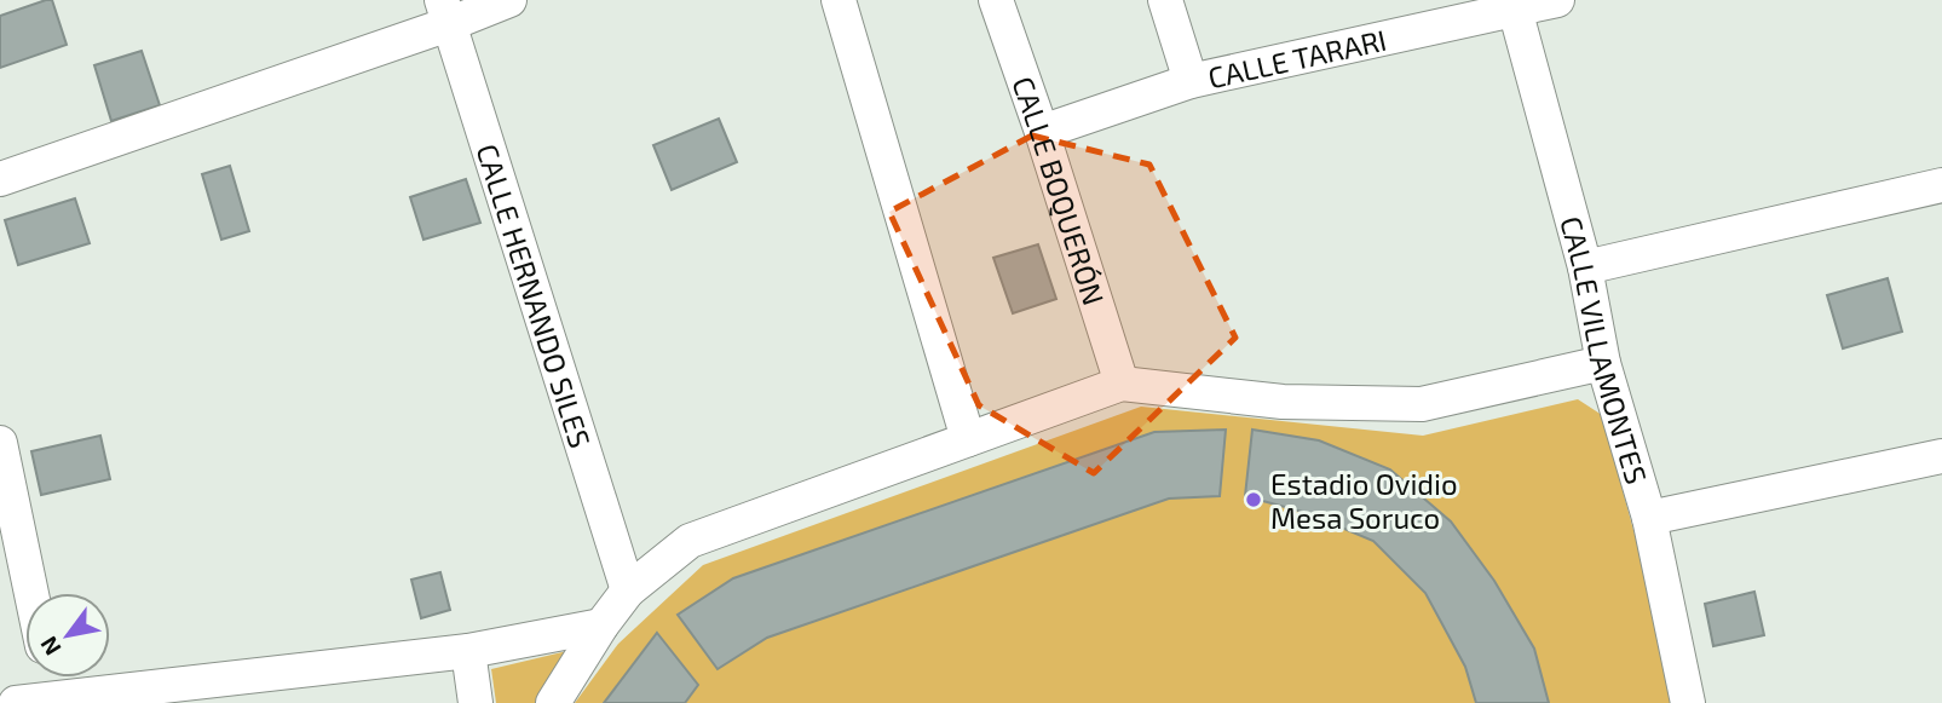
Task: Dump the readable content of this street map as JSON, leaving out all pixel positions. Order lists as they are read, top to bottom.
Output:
{
  "streets": {
    "street": [
      "CALLE TARARI",
      "CALLE BOQUERÓN",
      "CALLE HERNANDO SILES",
      "CALLE VILLAMONTES"
    ]
  },
  "crossings": [
    ["CALLE TARARI", "CALLE BOQUERÓN"],
    ["CALLE TARARI", "CALLE VILLAMONTES"]
  ],
  "places": ["Estadio Ovidio Mesa Soruco"],
  "north": "bottom left"
}
